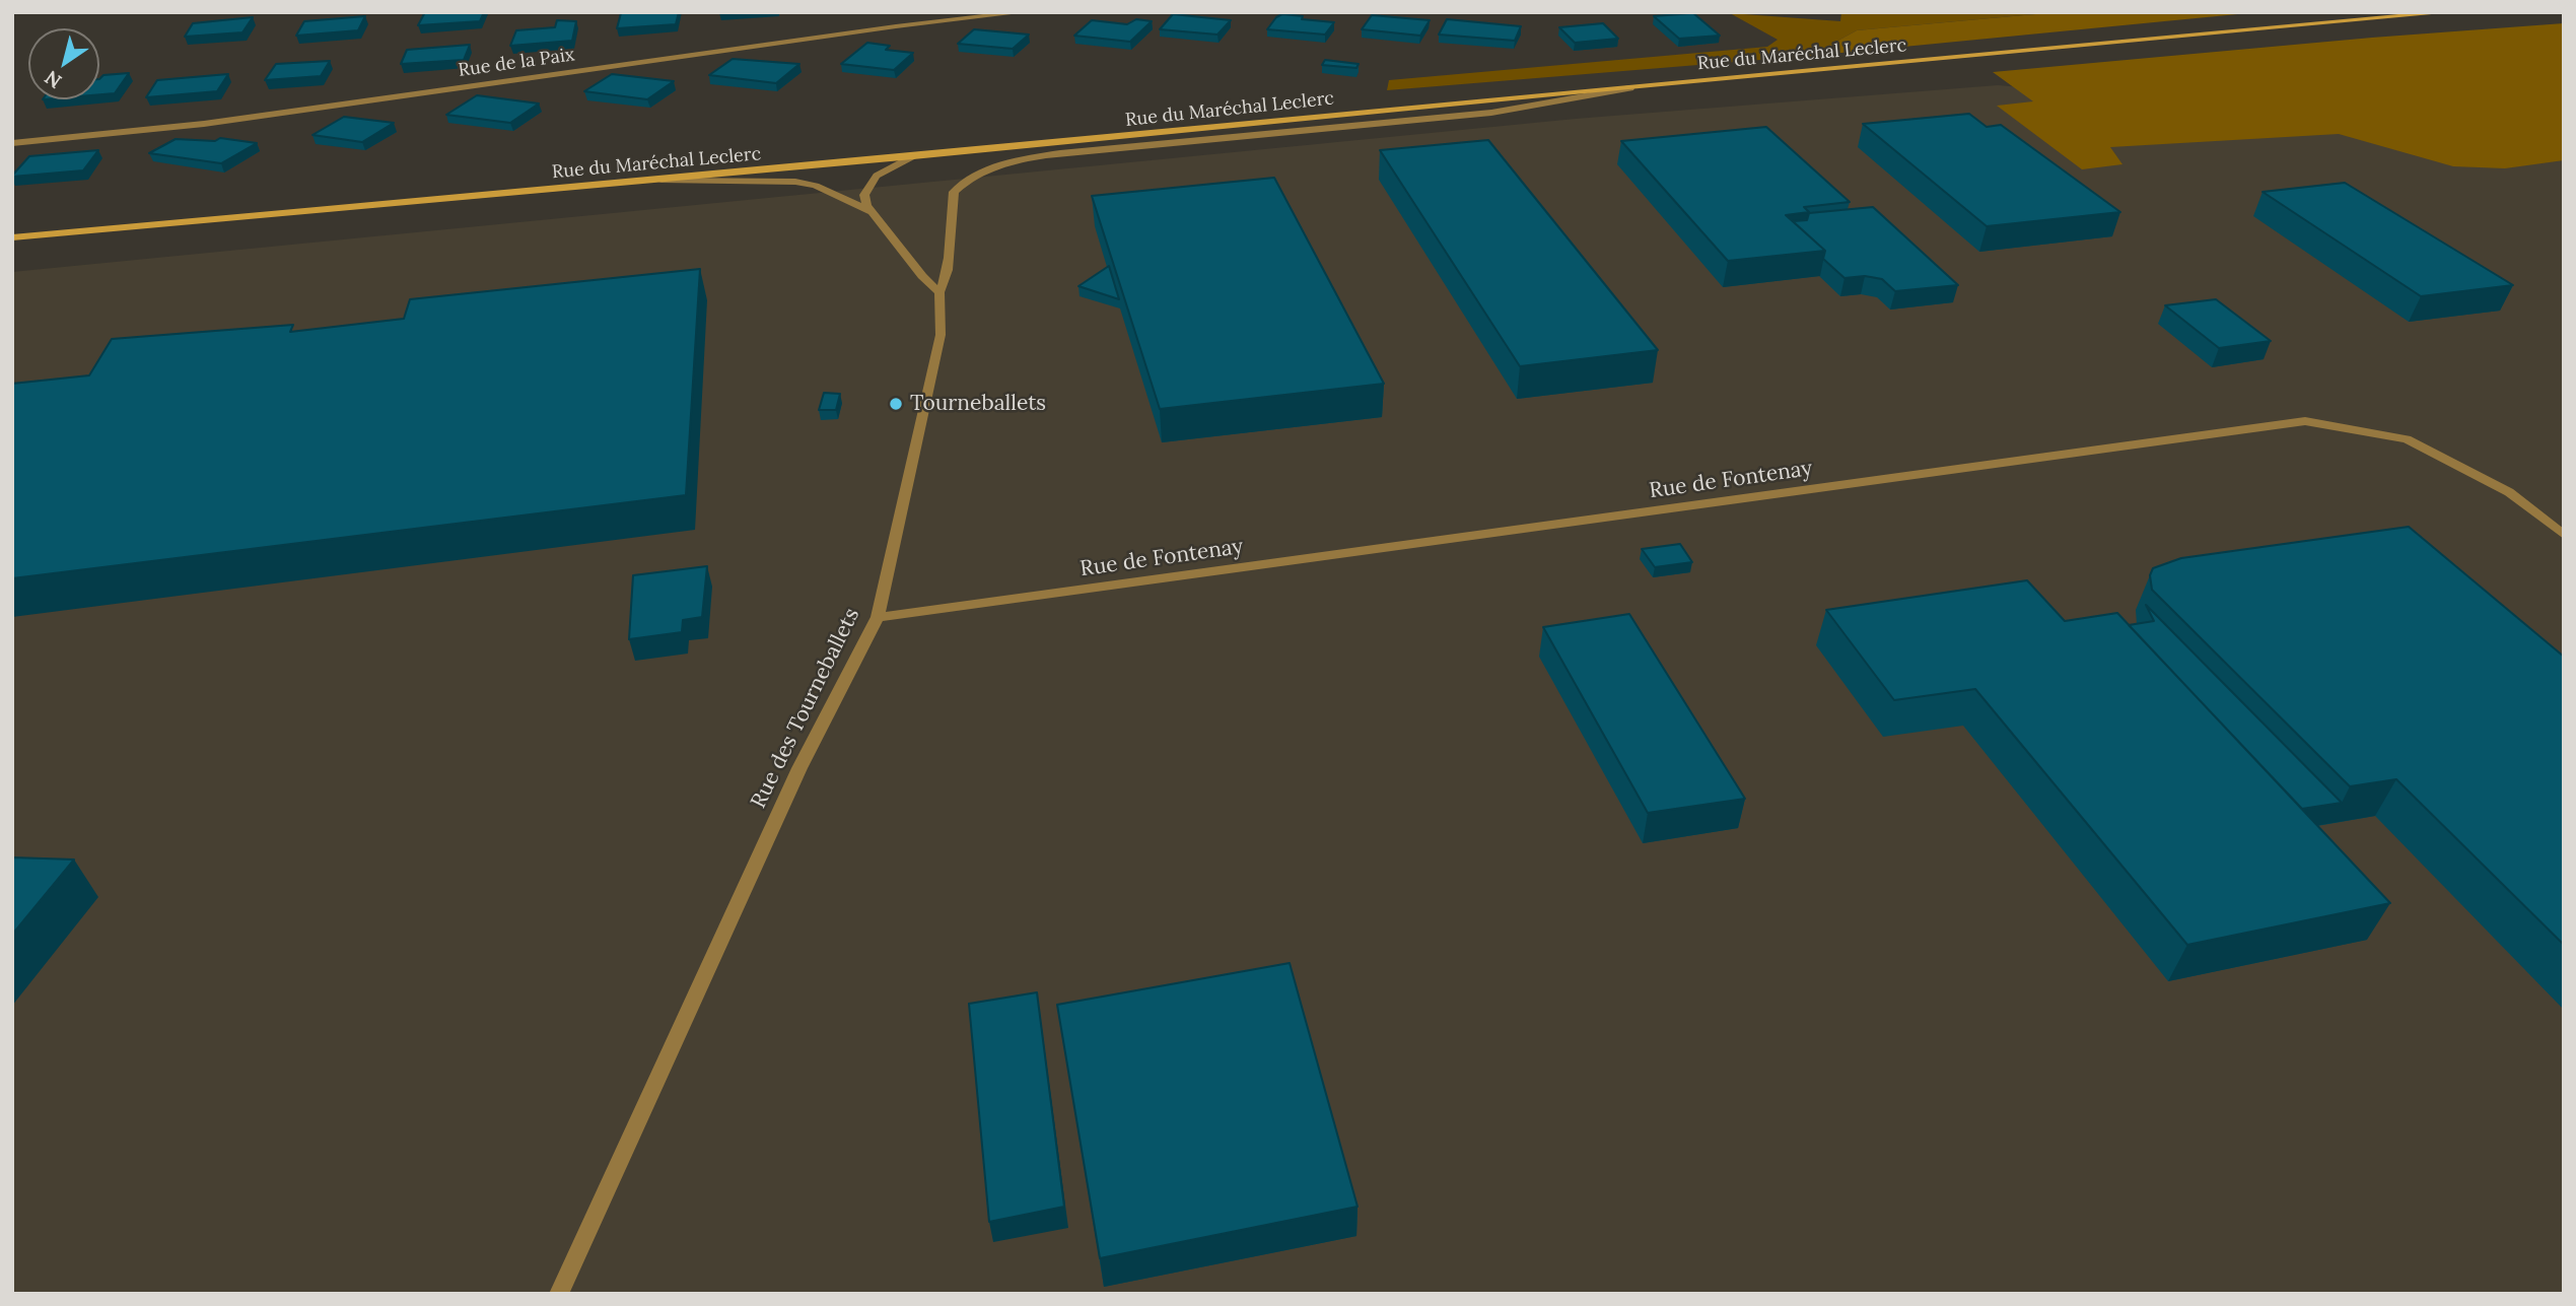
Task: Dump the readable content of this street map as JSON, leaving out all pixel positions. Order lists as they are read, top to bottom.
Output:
{
  "streets": {
    "main road": ["Rue du Maréchal Leclerc"],
    "street": ["Rue de la Paix", "Rue de Fontenay", "Rue des Tourneballets"]
  },
  "crossings": [
    ["Rue du Maréchal Leclerc", "Rue des Tourneballets"],
    ["Rue de Fontenay", "Rue des Tourneballets"]
  ],
  "places": ["Tourneballets"],
  "north": "bottom left"
}
